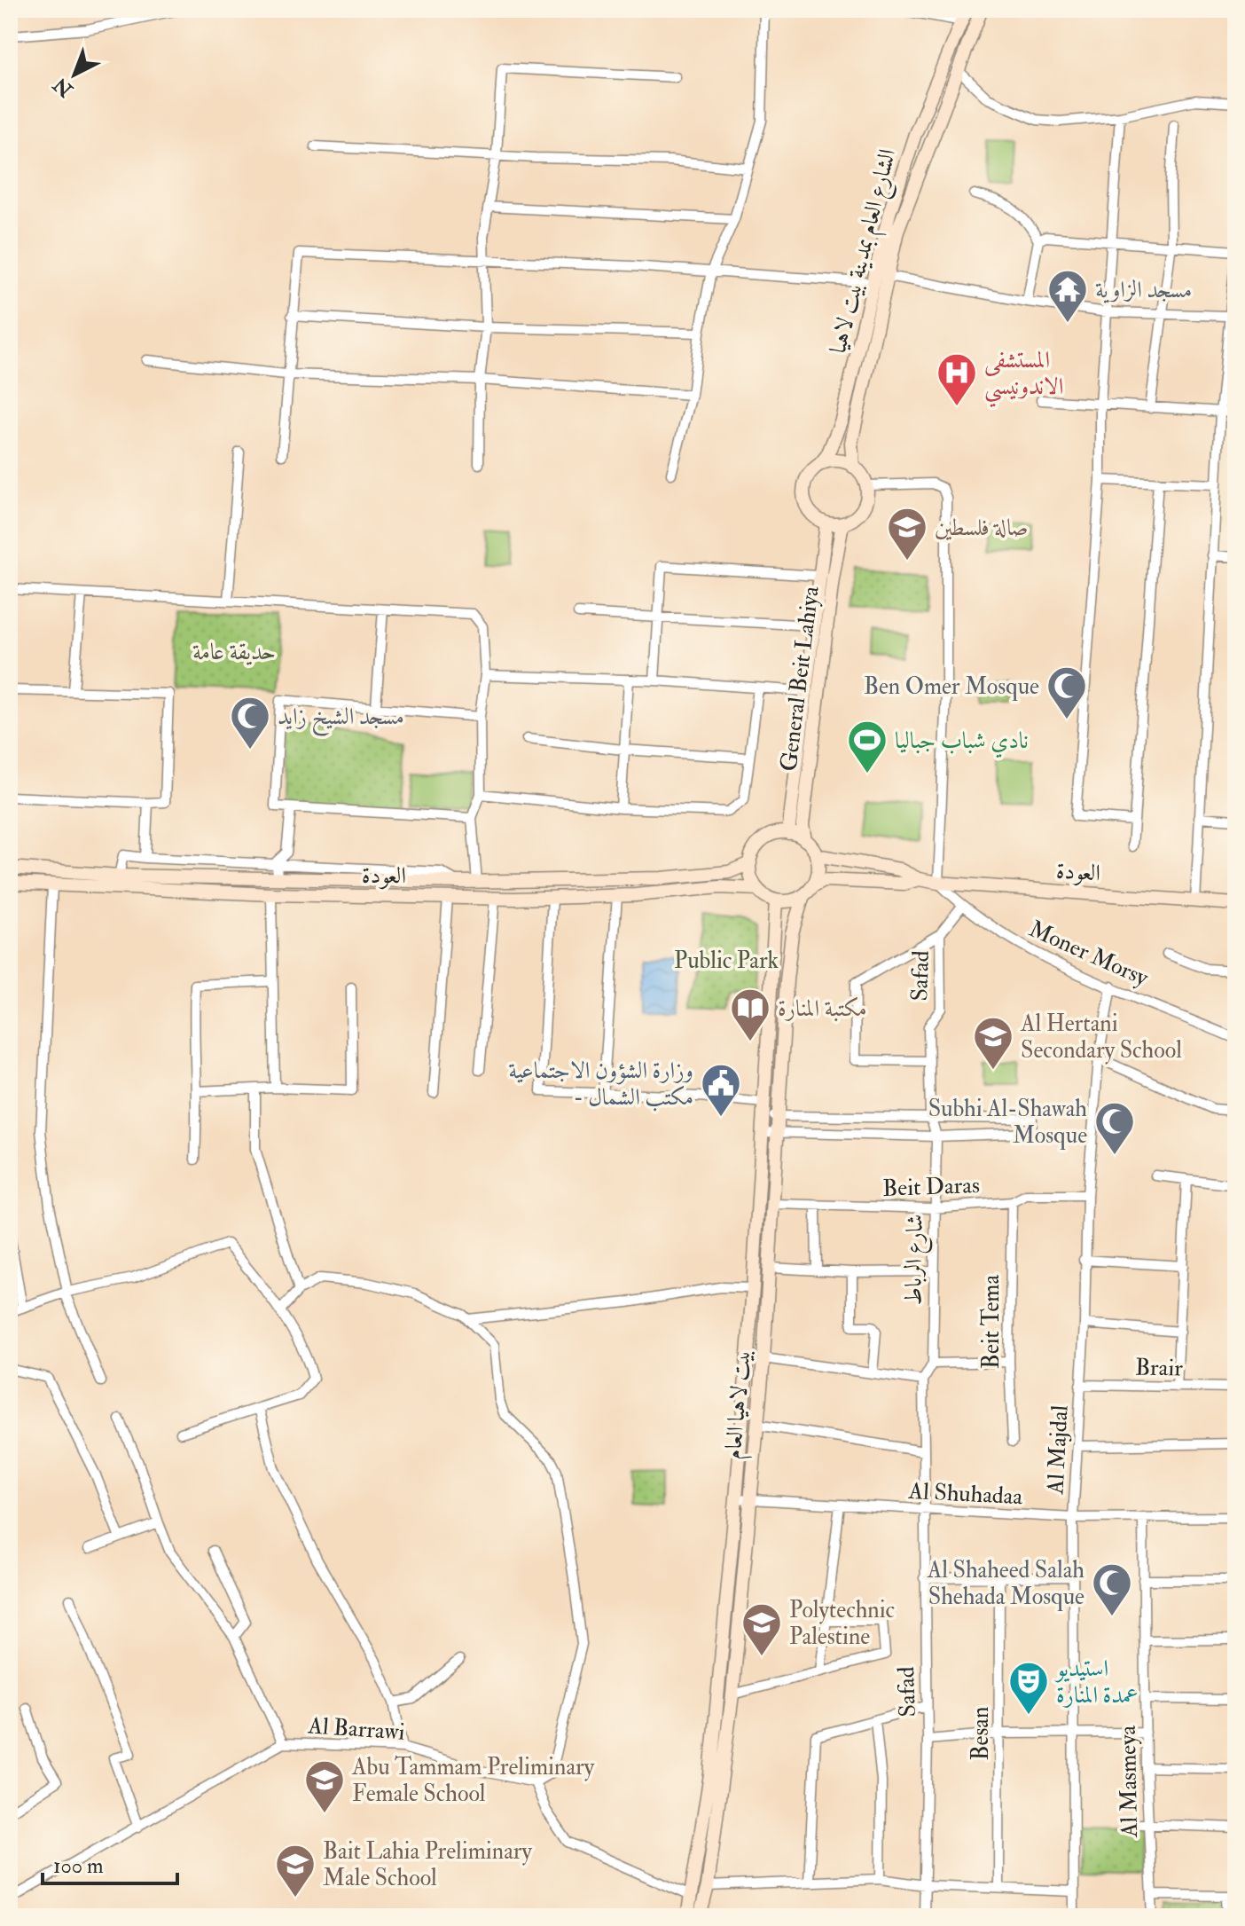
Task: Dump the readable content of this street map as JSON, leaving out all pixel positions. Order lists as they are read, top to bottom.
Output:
{
  "streets": {
    "main road": [
      "الشارع العام بمدينة بيت لاهيا",
      "General Beit Lahiya",
      "العودة",
      "بيت لاهيا العام"
    ],
    "street": [
      "Moner Morsy",
      "Safad",
      "Beit Daras",
      "شارع الرباط",
      "Beit Tema",
      "Brair",
      "Al Majdal",
      "Al Shuhadaa",
      "Al Barrawi",
      "Besan",
      "Al Masmeya"
    ]
  },
  "crossings": [
    ["الشارع العام بمدينة بيت لاهيا", "General Beit Lahiya"],
    ["General Beit Lahiya", "العودة"],
    ["General Beit Lahiya", "بيت لاهيا العام"],
    ["العودة", "Moner Morsy"],
    ["العودة", "بيت لاهيا العام"],
    ["Moner Morsy", "Safad"],
    ["Moner Morsy", "Al Majdal"],
    ["Safad", "شارع الرباط"],
    ["Safad", "Al Shuhadaa"],
    ["Beit Daras", "شارع الرباط"],
    ["Beit Daras", "Beit Tema"],
    ["Beit Daras", "بيت لاهيا العام"],
    ["Beit Daras", "Al Majdal"],
    ["Brair", "Al Majdal"],
    ["بيت لاهيا العام", "Al Shuhadaa"],
    ["Al Majdal", "Al Shuhadaa"],
    ["Al Shuhadaa", "Al Masmeya"]
  ],
  "parks": ["حديقة عامة", "Public Park"],
  "places": {
    "temple": ["مسجد الزاوية"],
    "hospital": ["المستشفى الاندونيسي"],
    "school or university": [
      "صالة فلسطين",
      "Al Hertani Secondary School",
      "Polytechnic Palestine",
      "Abu Tammam Preliminary Female School",
      "Bait Lahia Preliminary Male School"
    ],
    "mosque": [
      "Ben Omer Mosque",
      "مسجد الشيخ زايد",
      "Subhi Al-Shawah Mosque",
      "Al Shaheed Salah Shehada Mosque"
    ],
    "sports": ["نادي شباب جباليا"],
    "library": ["مكتبة المنارة"],
    "public building": ["وزارة الشؤون الاجتماعية - مكتب الشمال"],
    "theatre": ["استيديو عمدة المنارة"]
  },
  "scale_bar": "100 m",
  "north": "bottom left"
}
